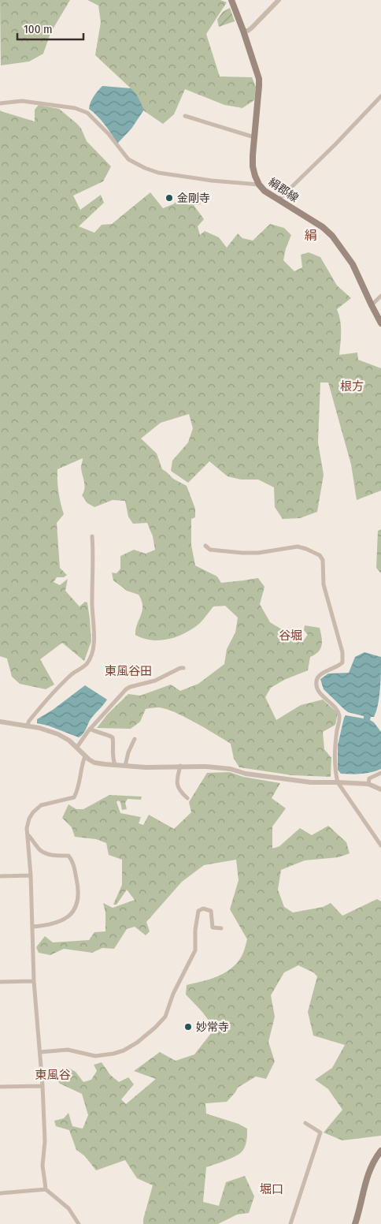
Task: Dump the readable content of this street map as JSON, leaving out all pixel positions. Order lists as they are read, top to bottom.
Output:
{
  "streets": {
    "main road": ["絹郡線"]
  },
  "districts": [
    "絹",
    "根方",
    "谷堀",
    "東風谷田",
    "東風谷",
    "堀口"
  ],
  "places": ["金剛寺", "妙常寺"],
  "scale_bar": "100 m"
}
